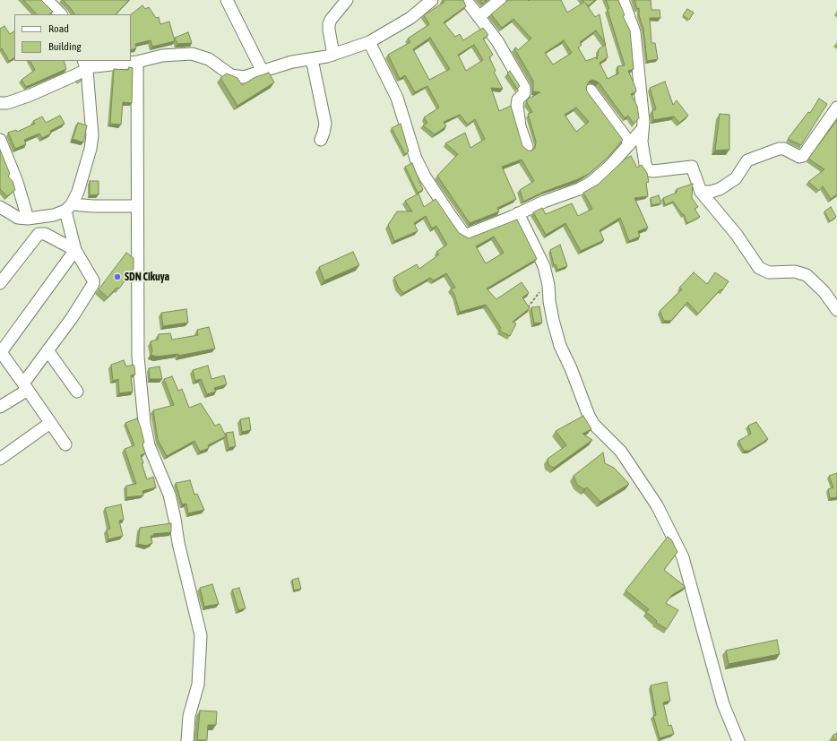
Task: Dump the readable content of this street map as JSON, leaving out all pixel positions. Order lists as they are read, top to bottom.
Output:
{
  "places": ["SDN Cikuya"],
  "legend": ["Road", "Building"]
}
